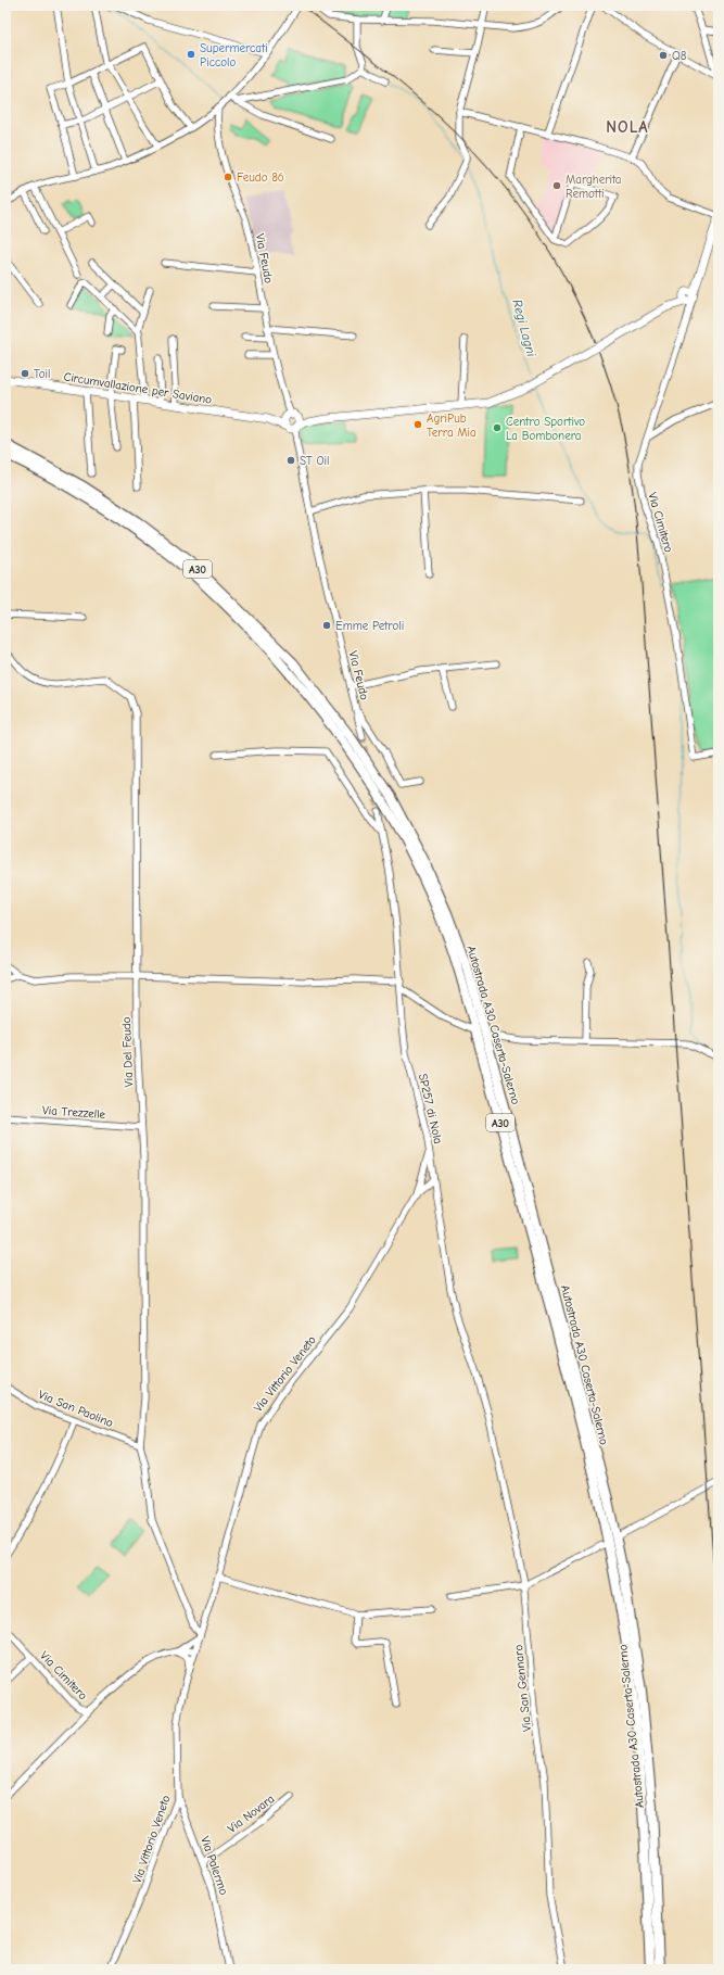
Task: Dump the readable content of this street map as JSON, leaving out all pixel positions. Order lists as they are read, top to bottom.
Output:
{
  "streets": {
    "highway": ["A30", "Autostrada A30 Caserta-Salerno"],
    "main road": ["Circumvallazione per Saviano"],
    "street": [
      "Via Feudo",
      "Via Cimitero",
      "Via Del Feudo",
      "SP257 di Nola",
      "Via Trezzelle",
      "Via Vittorio Veneto",
      "Via San Paolino",
      "Via San Gennaro",
      "Via Novara",
      "Via Palermo"
    ]
  },
  "crossings": [
    ["Via Feudo", "Circumvallazione per Saviano"],
    ["Via Cimitero", "Via Vittorio Veneto"],
    ["Via Del Feudo", "Via Trezzelle"],
    ["SP257 di Nola", "Via Vittorio Veneto"],
    ["SP257 di Nola", "Via San Gennaro"],
    ["Via Vittorio Veneto", "Via Palermo"],
    ["Via Novara", "Via Palermo"]
  ],
  "districts": ["NOLA"],
  "water": ["Regi Lagni"],
  "places": [
    "Supermercati Piccolo",
    "Q8",
    "Feudo 86",
    "Margherita Remotti",
    "Toil",
    "AgriPub Terra Mia",
    "Centro Sportivo La Bombonera",
    "ST Oil",
    "Emme Petroli"
  ]
}
